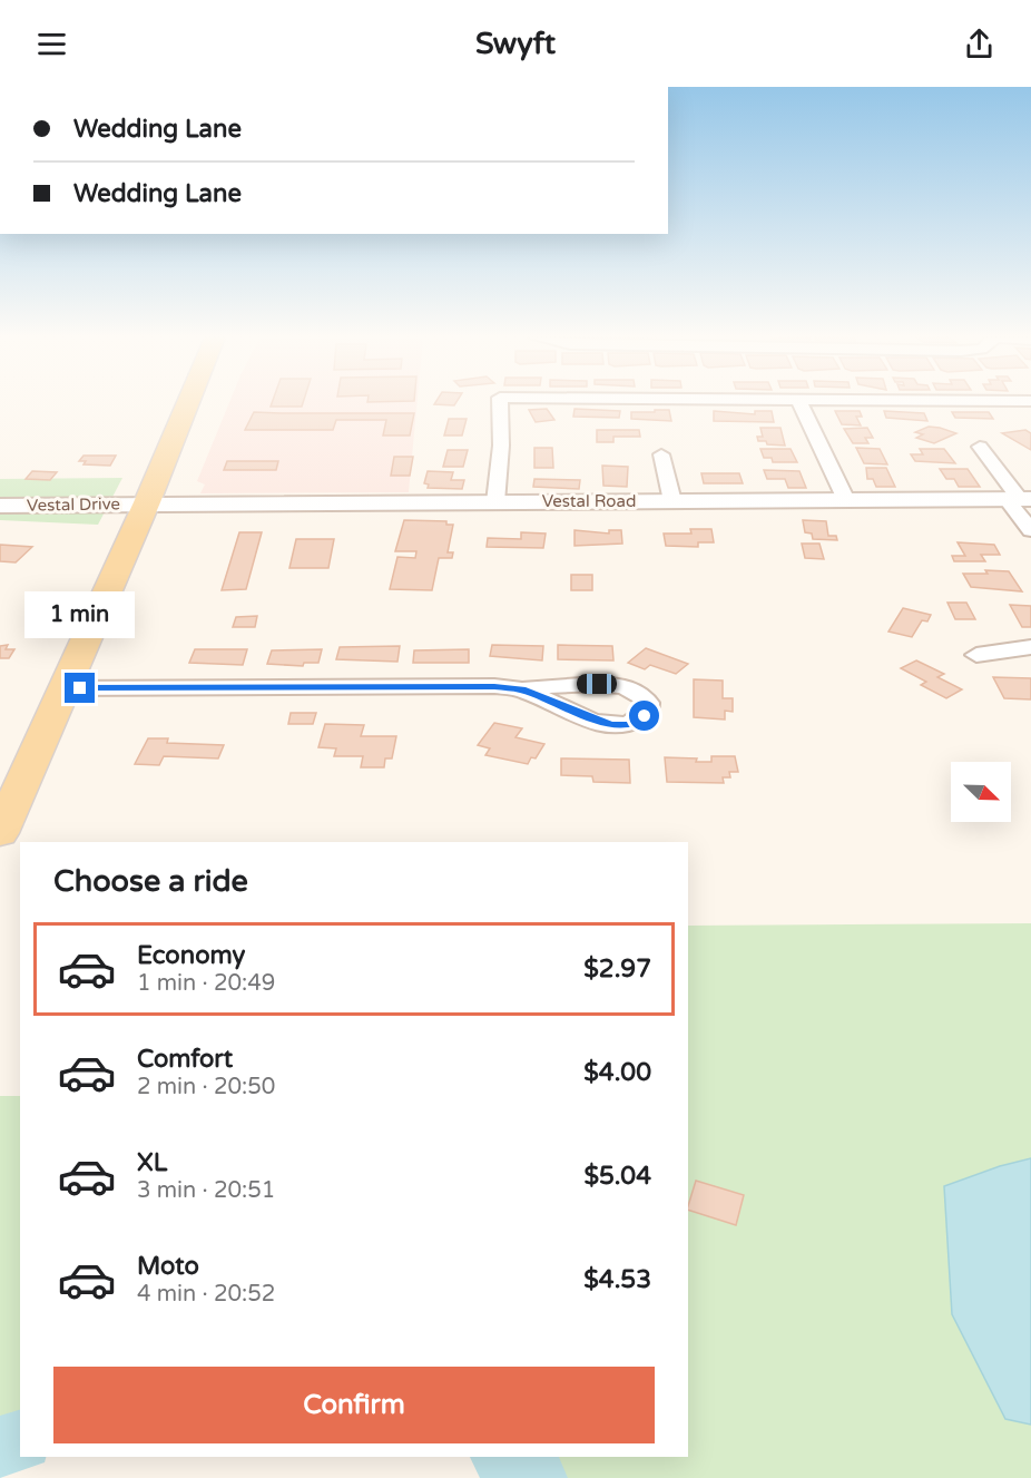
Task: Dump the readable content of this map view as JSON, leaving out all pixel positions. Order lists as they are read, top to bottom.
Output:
{
  "streets": {
    "street": ["Vestal Road", "Vestal Drive"]
  },
  "crossings": [
    ["Vestal Road", "Vestal Drive"]
  ],
  "north": "bottom right",
  "page": {
    "header": "Swyft",
    "banner": ["Wedding Lane", "Wedding Lane"],
    "bubble": "1 min",
    "heading": "Choose a ride",
    "list": [
      {
        "name": "Economy",
        "note": "1 min · 20:49",
        "value": "$2.97"
      },
      {
        "name": "Comfort",
        "note": "2 min · 20:50",
        "value": "$4.00"
      },
      {
        "name": "XL",
        "note": "3 min · 20:51",
        "value": "$5.04"
      },
      {
        "name": "Moto",
        "note": "4 min · 20:52",
        "value": "$4.53"
      }
    ],
    "buttons": "Confirm"
  }
}
